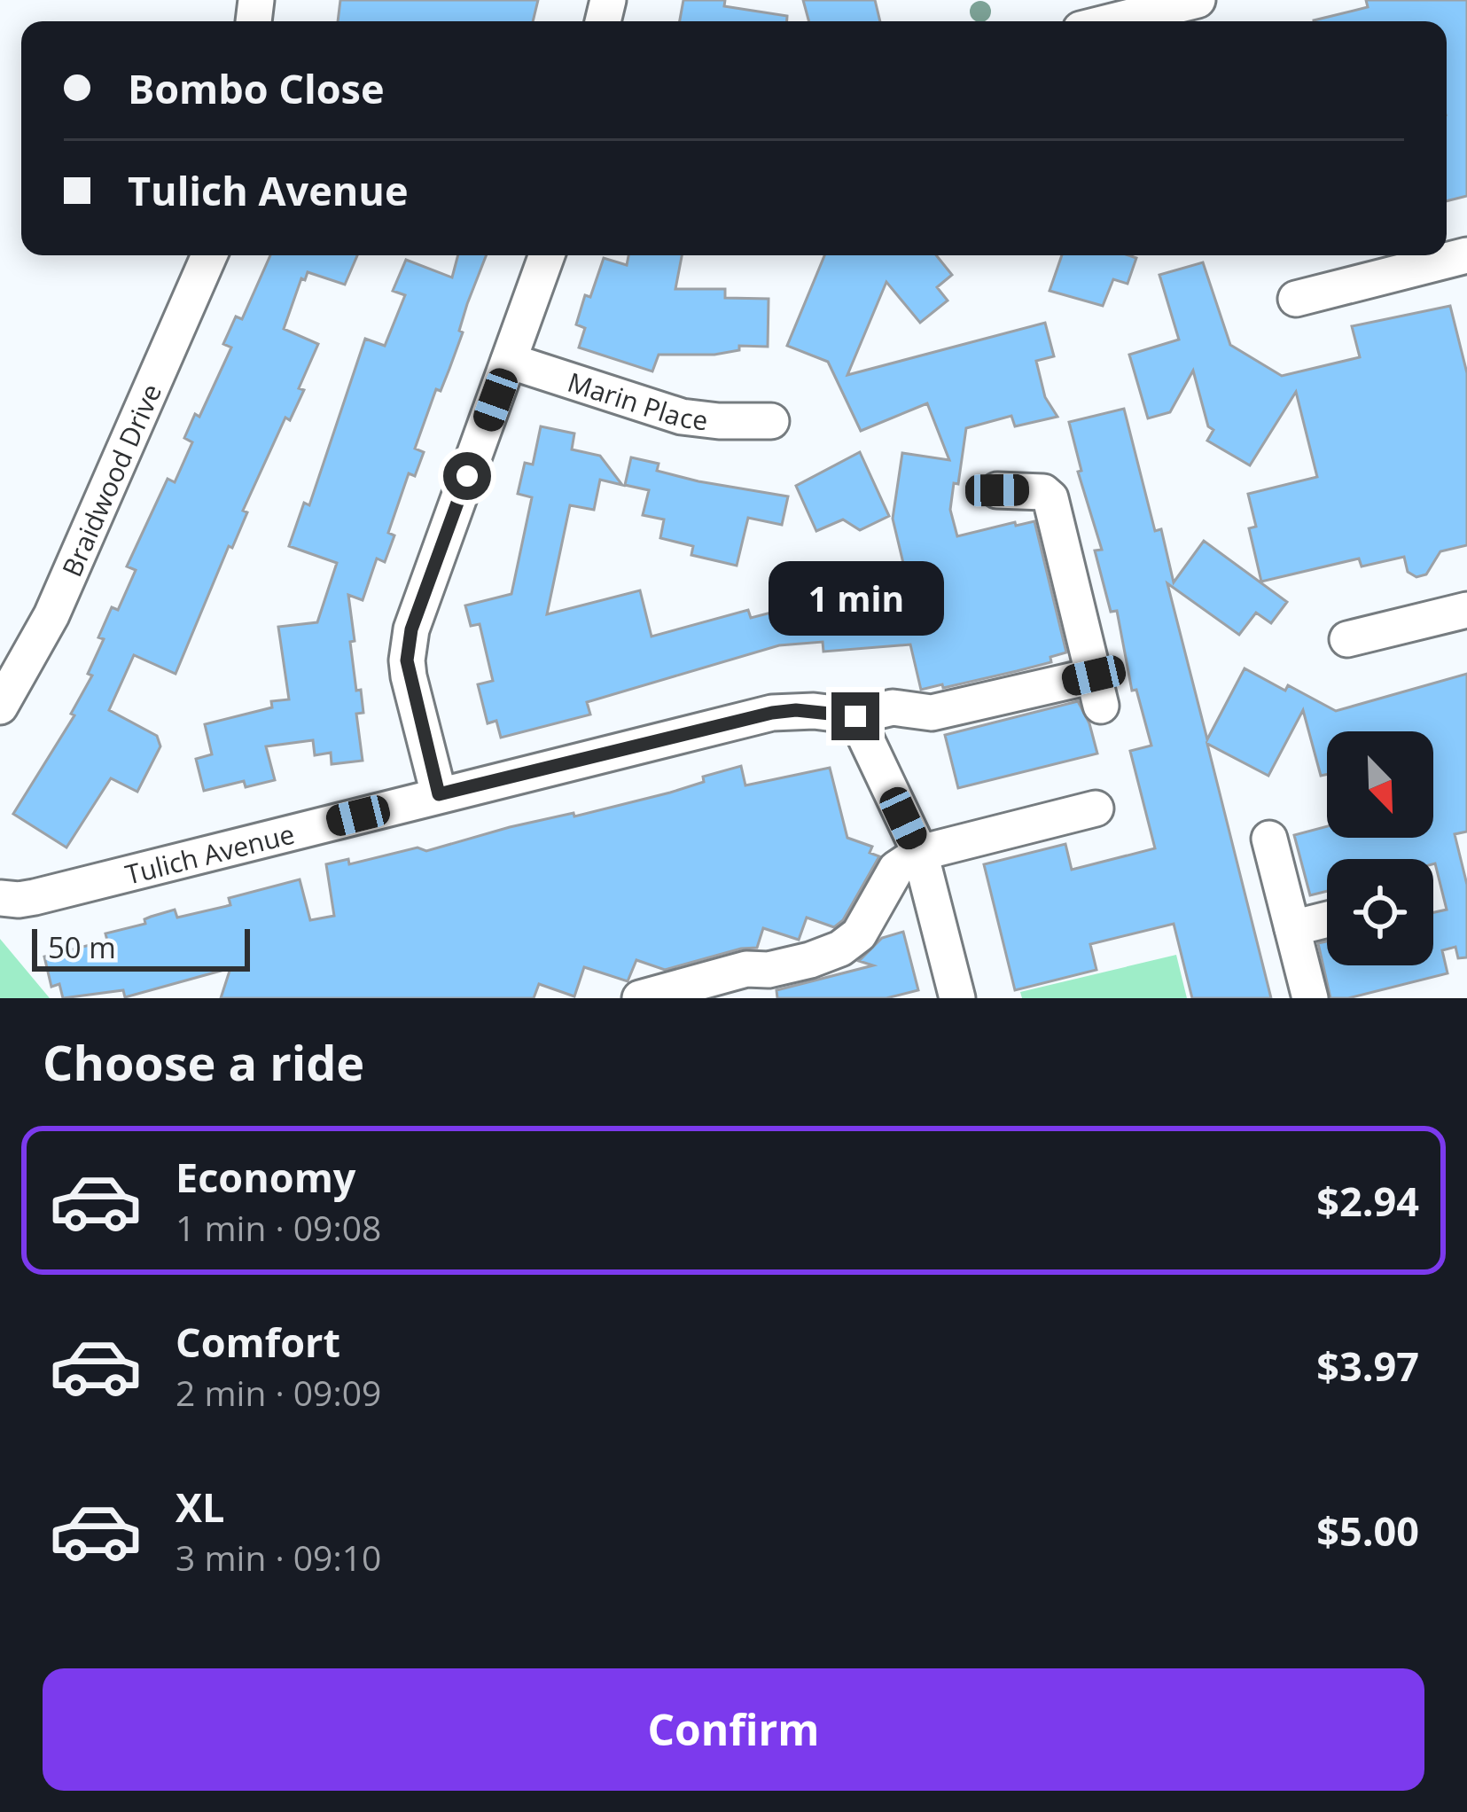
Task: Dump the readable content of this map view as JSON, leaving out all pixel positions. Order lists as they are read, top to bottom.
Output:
{
  "streets": {
    "street": ["Marin Place", "Braidwood Drive", "Tulich Avenue"]
  },
  "scale_bar": "50 m",
  "north": "bottom right",
  "page": {
    "banner": ["Bombo Close", "Tulich Avenue"],
    "bubble": "1 min",
    "scale": "50 m",
    "heading": "Choose a ride",
    "list": [
      {
        "name": "Economy",
        "note": "1 min · 09:08",
        "value": "$2.94"
      },
      {
        "name": "Comfort",
        "note": "2 min · 09:09",
        "value": "$3.97"
      },
      {
        "name": "XL",
        "note": "3 min · 09:10",
        "value": "$5.00"
      }
    ],
    "buttons": "Confirm"
  }
}
